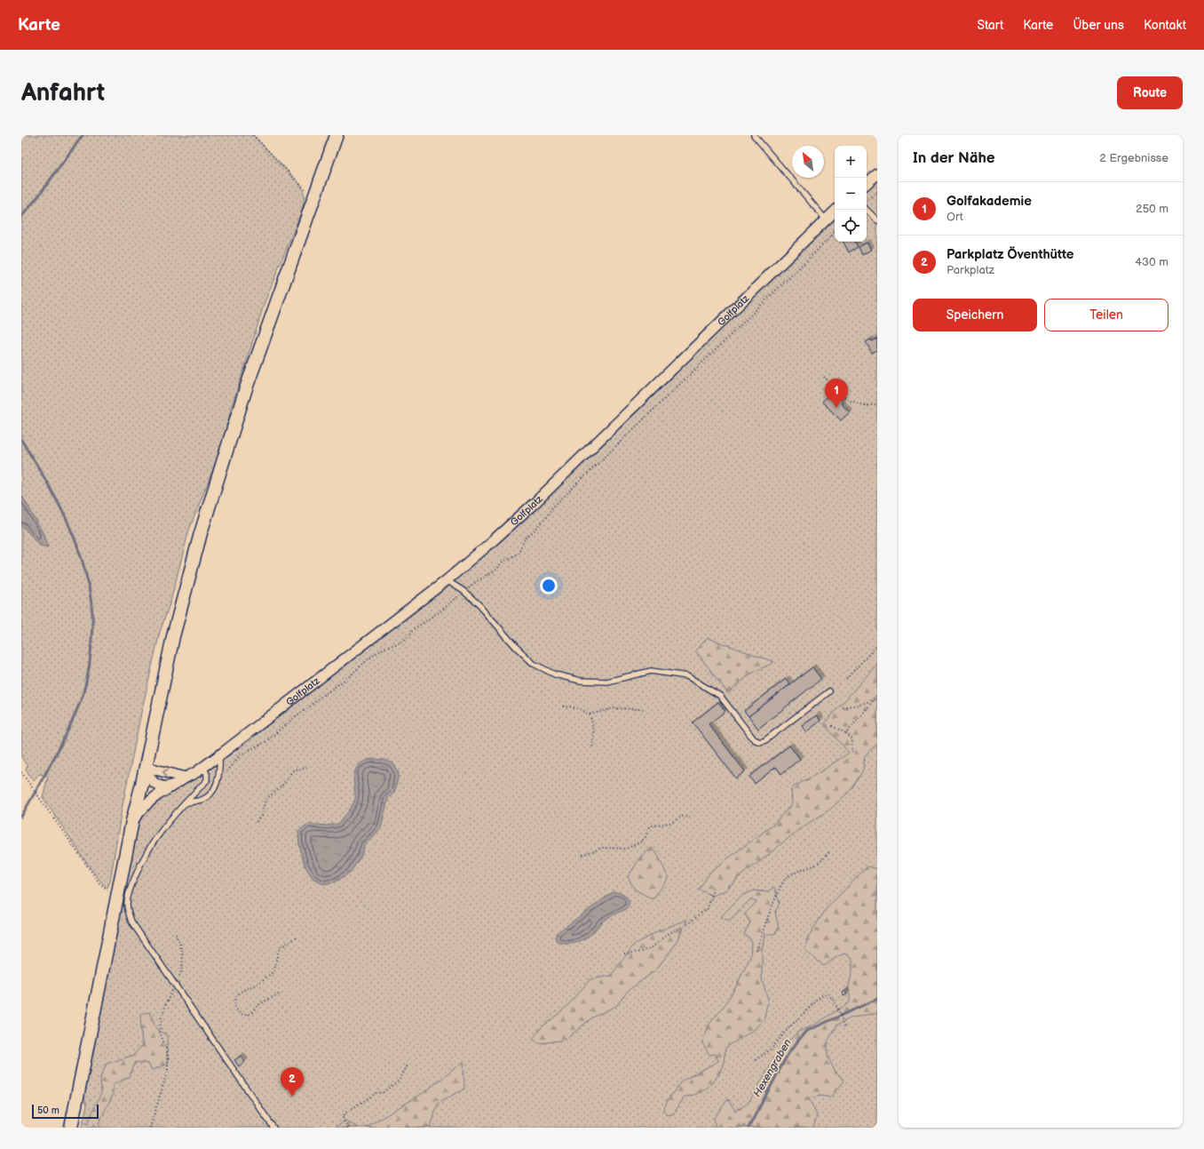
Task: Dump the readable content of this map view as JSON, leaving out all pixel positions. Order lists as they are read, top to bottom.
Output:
{
  "streets": {
    "street": ["Golfplatz"]
  },
  "water": ["Hexengraben"],
  "scale_bar": "50 m",
  "north": "top left",
  "page": {
    "header": "Karte",
    "nav": [
      "Start",
      "Karte",
      "Über uns",
      "Kontakt"
    ],
    "buttons": [
      "Route",
      ["Speichern", "Teilen"]
    ],
    "title": "Anfahrt",
    "heading": ["In der Nähe", "2 Ergebnisse"],
    "map_buttons": ["+", "−"],
    "list": [
      {
        "mark": "1",
        "name": "Golfakademie",
        "note": "Ort",
        "value": "250 m"
      },
      {
        "mark": "2",
        "name": "Parkplatz Öventhütte",
        "note": "Parkplatz",
        "value": "430 m"
      }
    ],
    "pins": ["1", "2"],
    "scale": "50 m"
  }
}
